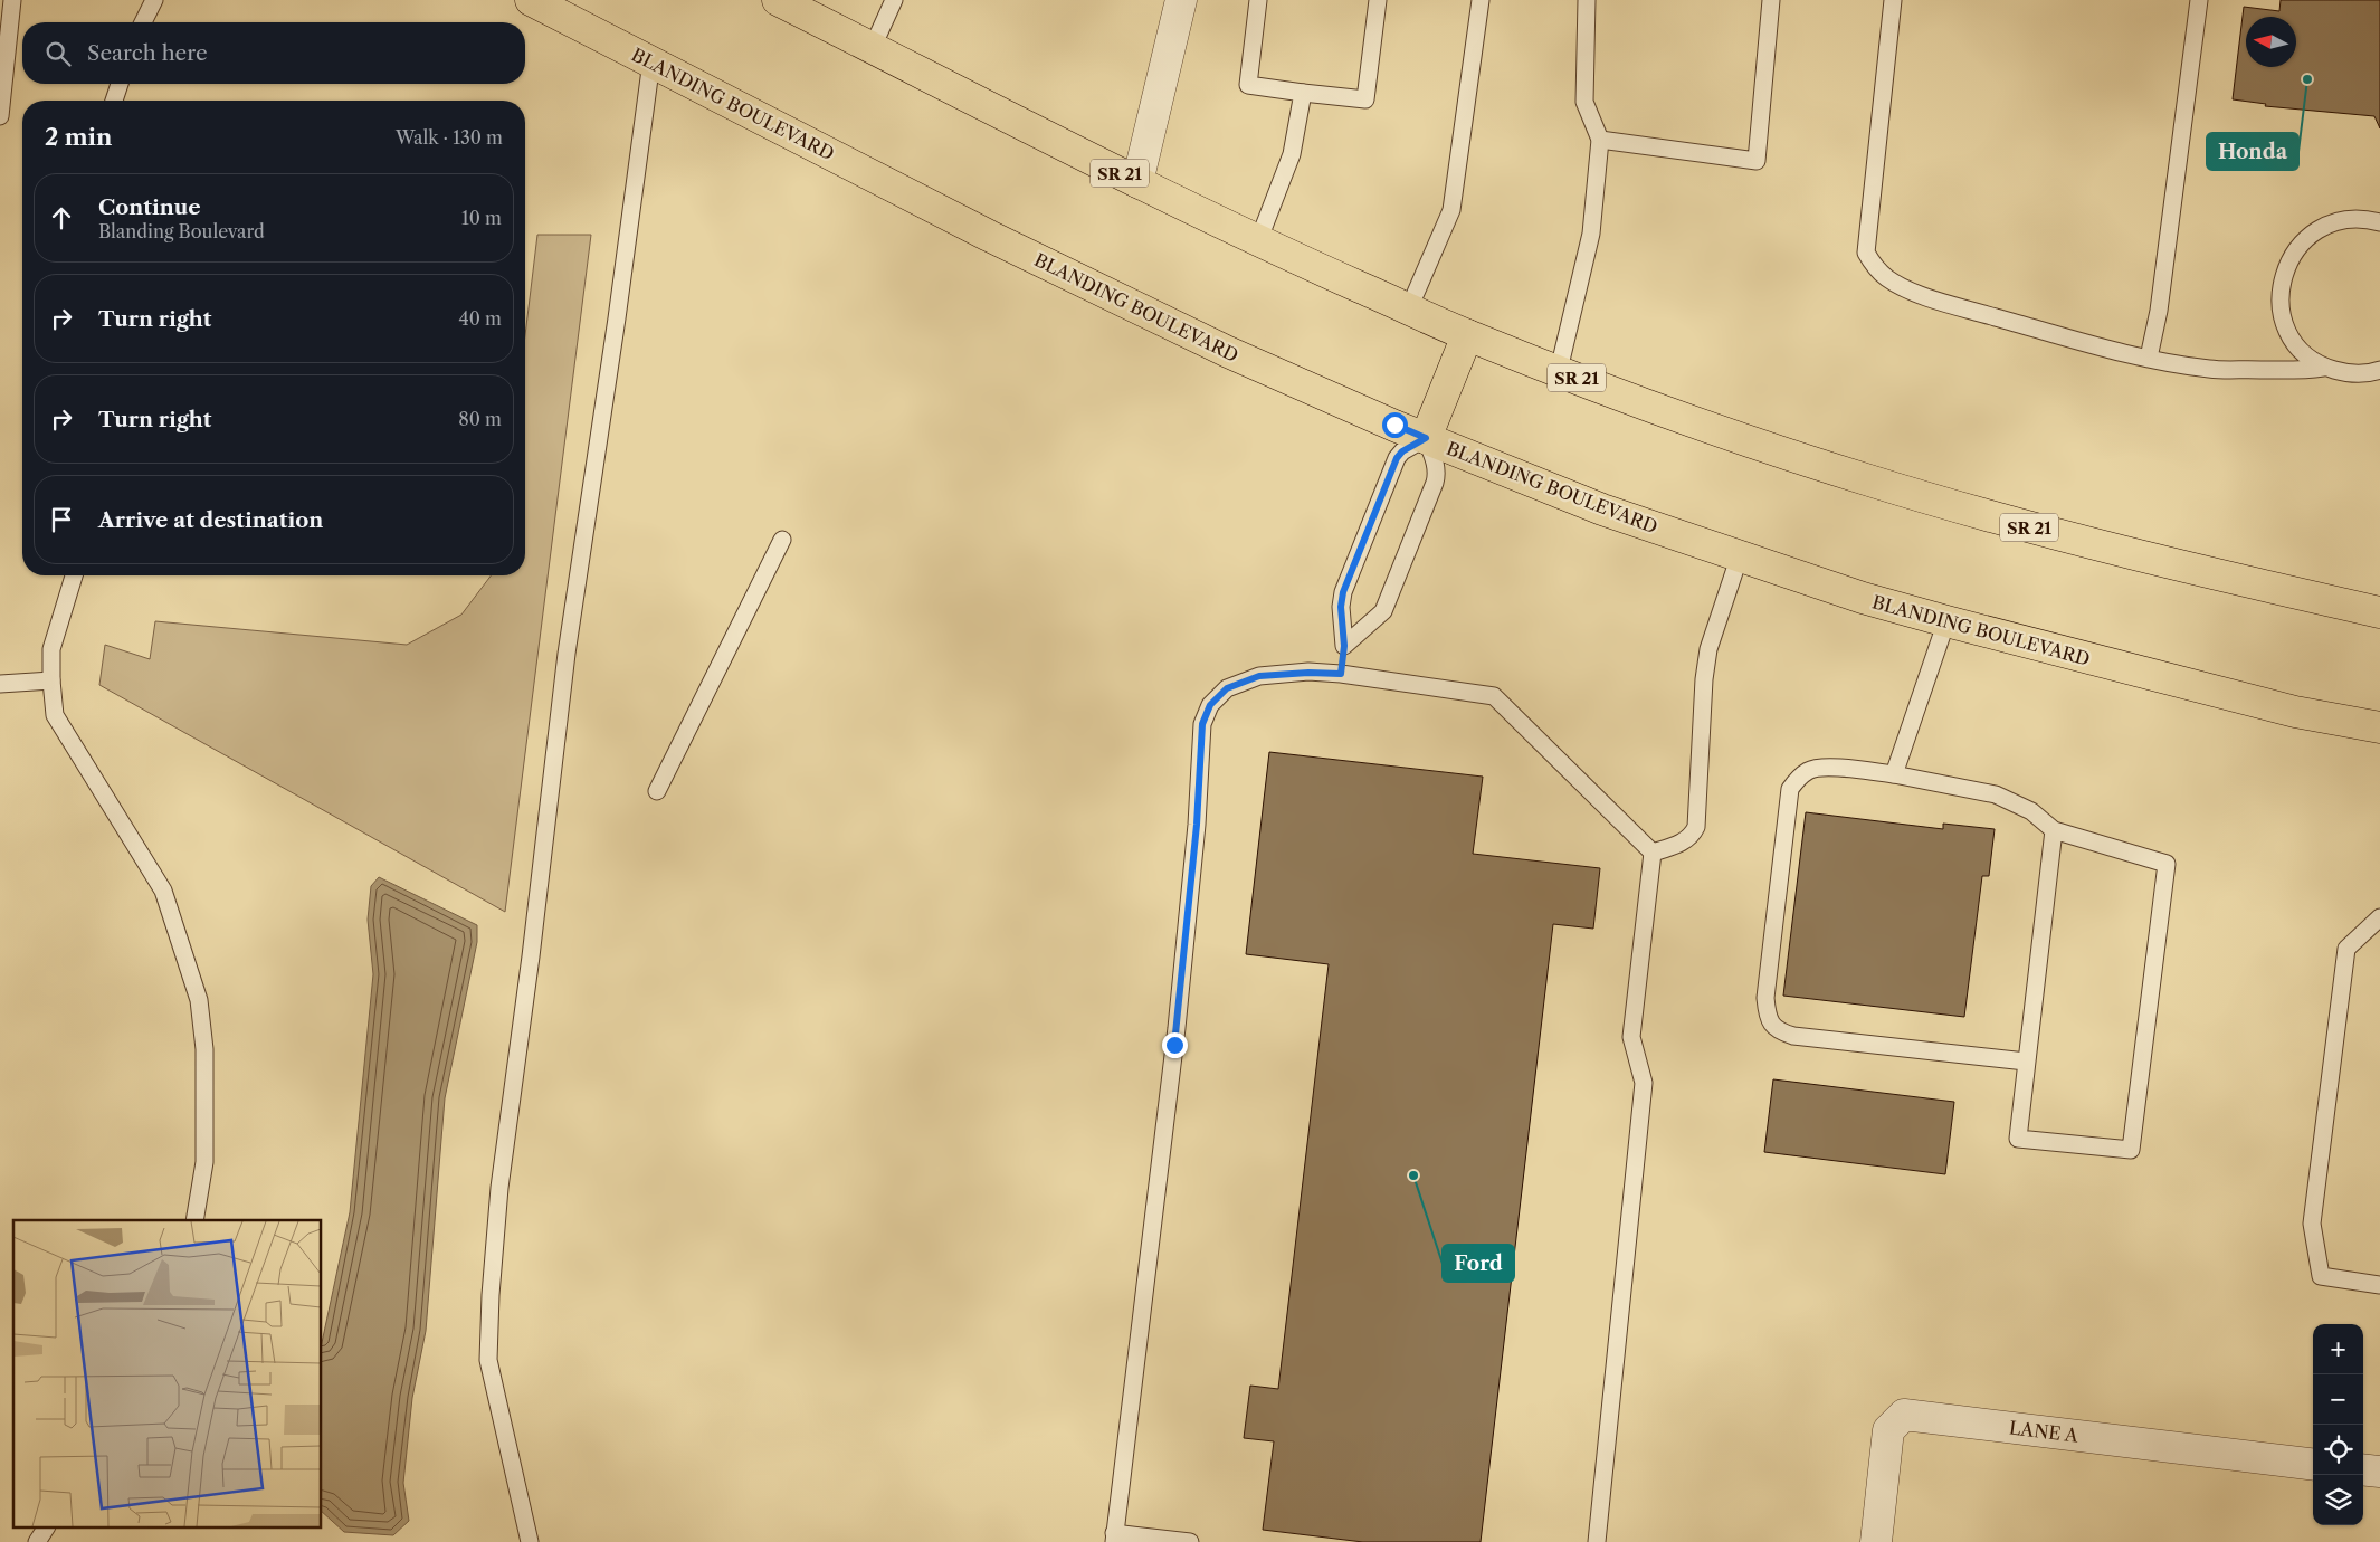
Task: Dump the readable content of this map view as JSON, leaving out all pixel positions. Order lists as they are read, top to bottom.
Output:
{
  "streets": {
    "main road": ["BLANDING BOULEVARD", "SR 21"],
    "street": ["LANE A"]
  },
  "places": ["Honda", "Ford"],
  "north": "left",
  "page": {
    "search": "Search here",
    "heading": ["2 min", "Walk · 130 m"],
    "list": [
      ["Continue", "Blanding Boulevard", "10 m"],
      ["Turn right", "40 m"],
      ["Turn right", "80 m"],
      "Arrive at destination"
    ],
    "map_buttons": ["+", "−"]
  }
}
